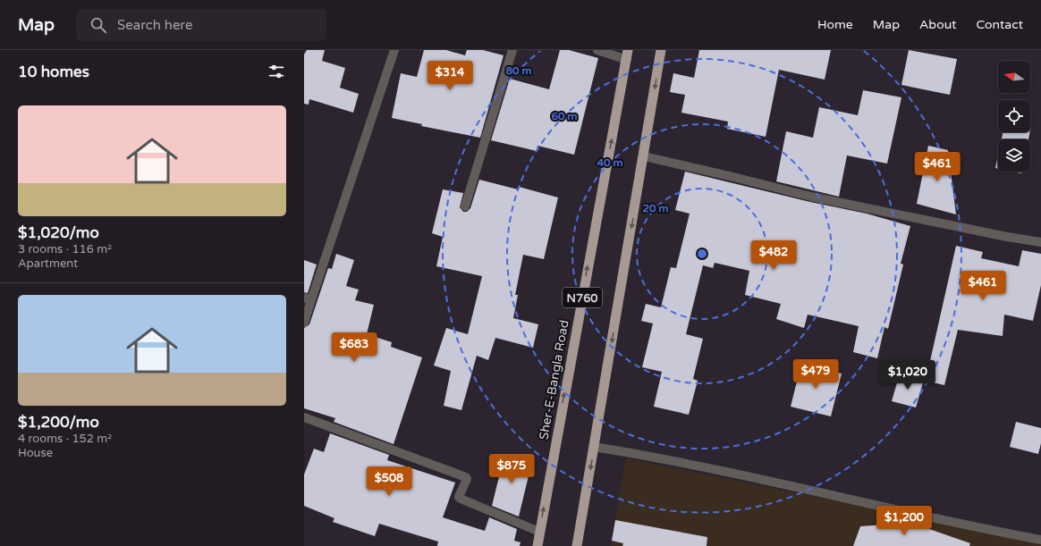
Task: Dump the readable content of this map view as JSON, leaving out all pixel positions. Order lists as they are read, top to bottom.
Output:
{
  "streets": {
    "highway": ["N760", "Sher-E-Bangla Road"]
  },
  "north": "left",
  "page": {
    "header": "Map",
    "search": "Search here",
    "nav": [
      "Home",
      "Map",
      "About",
      "Contact"
    ],
    "heading": "10 homes",
    "price": [
      "$314",
      "$461",
      "$482",
      "$461",
      "$683",
      "$479",
      "$1,020",
      "$875",
      "$508",
      "$1,200"
    ],
    "list": [
      {
        "name": "$1,020/mo",
        "note": "3 rooms · 116 m² · Apartment"
      },
      {
        "name": "$1,200/mo",
        "note": "4 rooms · 152 m² · House"
      }
    ]
  },
  "rings": [
    "80 m",
    "60 m",
    "40 m",
    "20 m"
  ]
}
